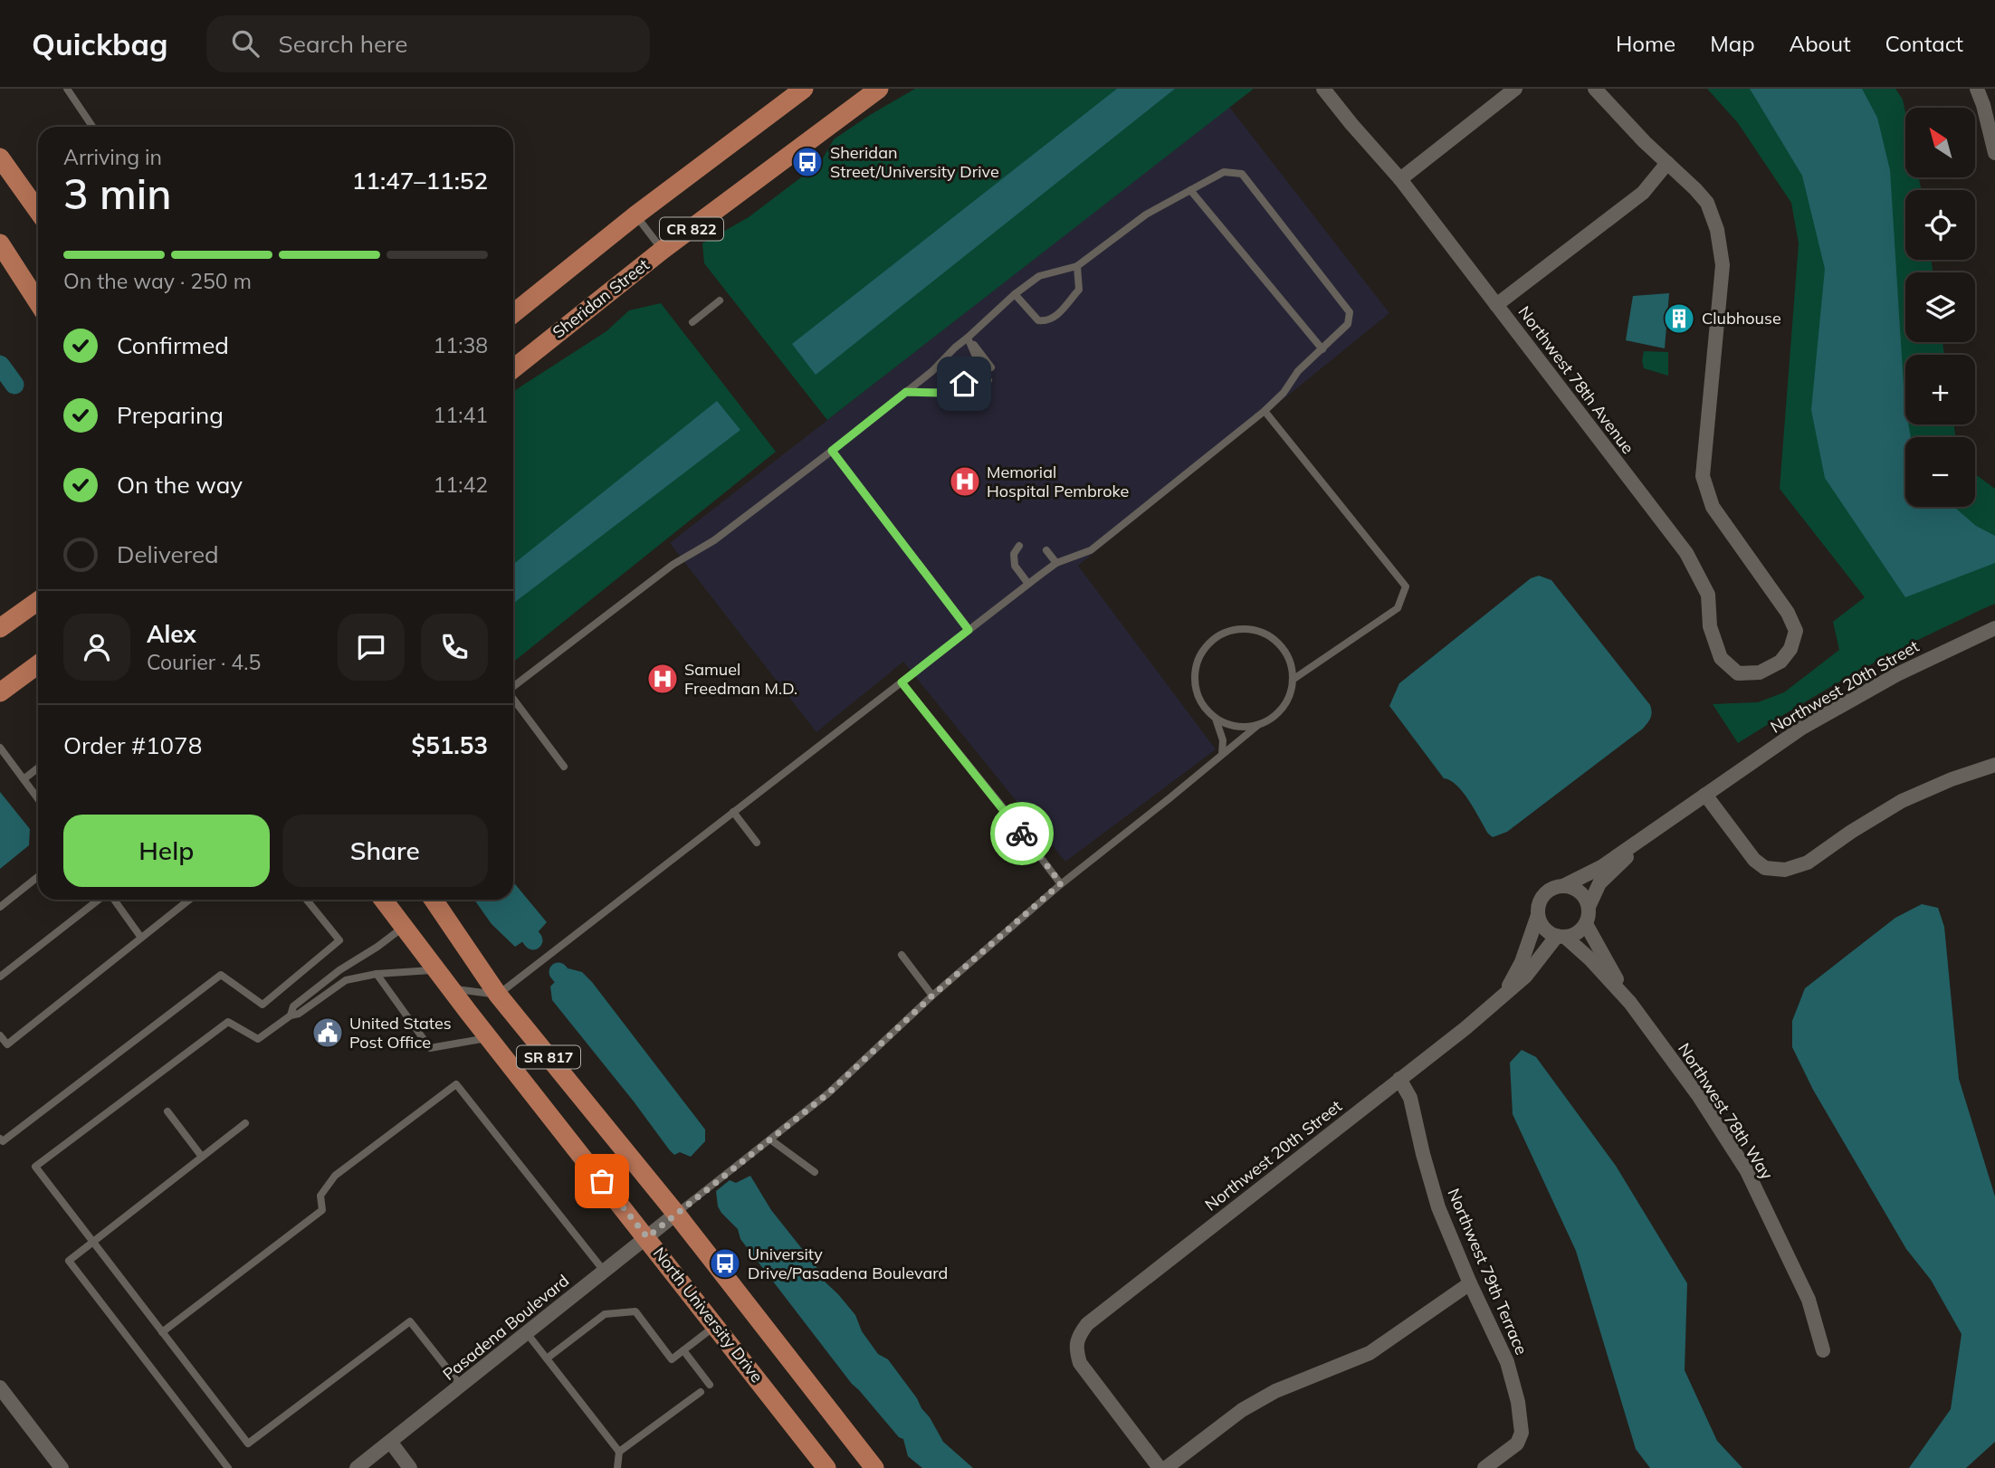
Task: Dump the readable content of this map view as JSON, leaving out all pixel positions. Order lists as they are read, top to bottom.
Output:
{
  "streets": {
    "main road": [
      "CR 822",
      "Sheridan Street",
      "SR 817",
      "North University Drive"
    ],
    "street": [
      "Northwest 78th Avenue",
      "Northwest 20th Street",
      "Northwest 78th Way",
      "Northwest 79th Terrace",
      "Pasadena Boulevard"
    ]
  },
  "crossings": [
    ["Northwest 20th Street", "Northwest 78th Way"],
    ["Northwest 20th Street", "Northwest 79th Terrace"],
    ["SR 817", "Pasadena Boulevard"],
    ["North University Drive", "Pasadena Boulevard"]
  ],
  "places": {
    "bus stop": ["Sheridan Street/University Drive", "University Drive/Pasadena Boulevard"],
    "building": ["Clubhouse"],
    "hospital": ["Memorial Hospital Pembroke", "Samuel Freedman M.D."],
    "public building": ["United States Post Office"]
  },
  "north": "top left",
  "page": {
    "header": "Quickbag",
    "search": "Search here",
    "nav": [
      "Home",
      "Map",
      "About",
      "Contact"
    ],
    "map_buttons": ["+", "−"],
    "heading": ["3 min", "Arriving in", "11:47–11:52"],
    "panel": [
      "Alex",
      "Courier · 4.5",
      "Order #1078",
      "$51.53"
    ],
    "bar": "On the way · 250 m",
    "list": [
      ["Confirmed", "11:38"],
      ["Preparing", "11:41"],
      ["On the way", "11:42"],
      "Delivered"
    ],
    "buttons": ["Help", "Share"]
  }
}
